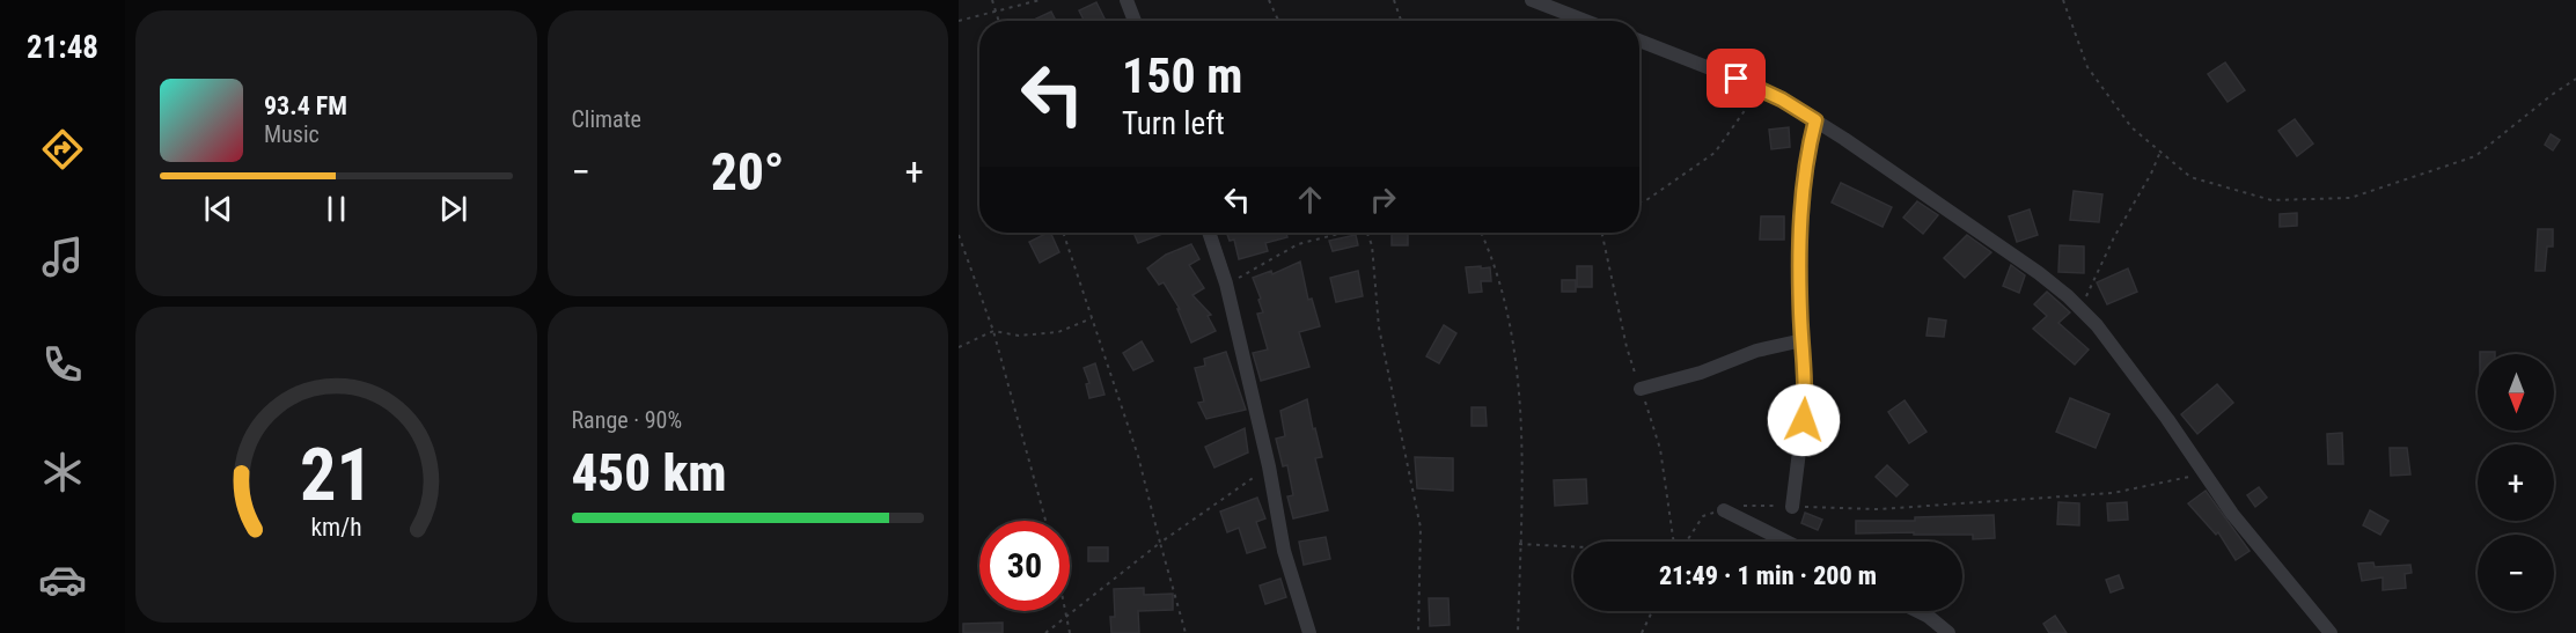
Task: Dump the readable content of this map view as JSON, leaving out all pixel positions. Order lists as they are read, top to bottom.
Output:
{
  "north": "bottom",
  "page": {
    "tabs": "21:48",
    "tile": [
      "Climate",
      ["Range · 90%", "450 km"]
    ],
    "turn": ["150 m", "Turn left"],
    "song": ["93.4 FM", "Music"],
    "heat": ["−", "20°", "+"],
    "map_buttons": ["+", "−"],
    "limit": "30",
    "trip": "21:49 · 1 min · 200 m",
    "gauge": ["21", "km/h"]
  }
}
